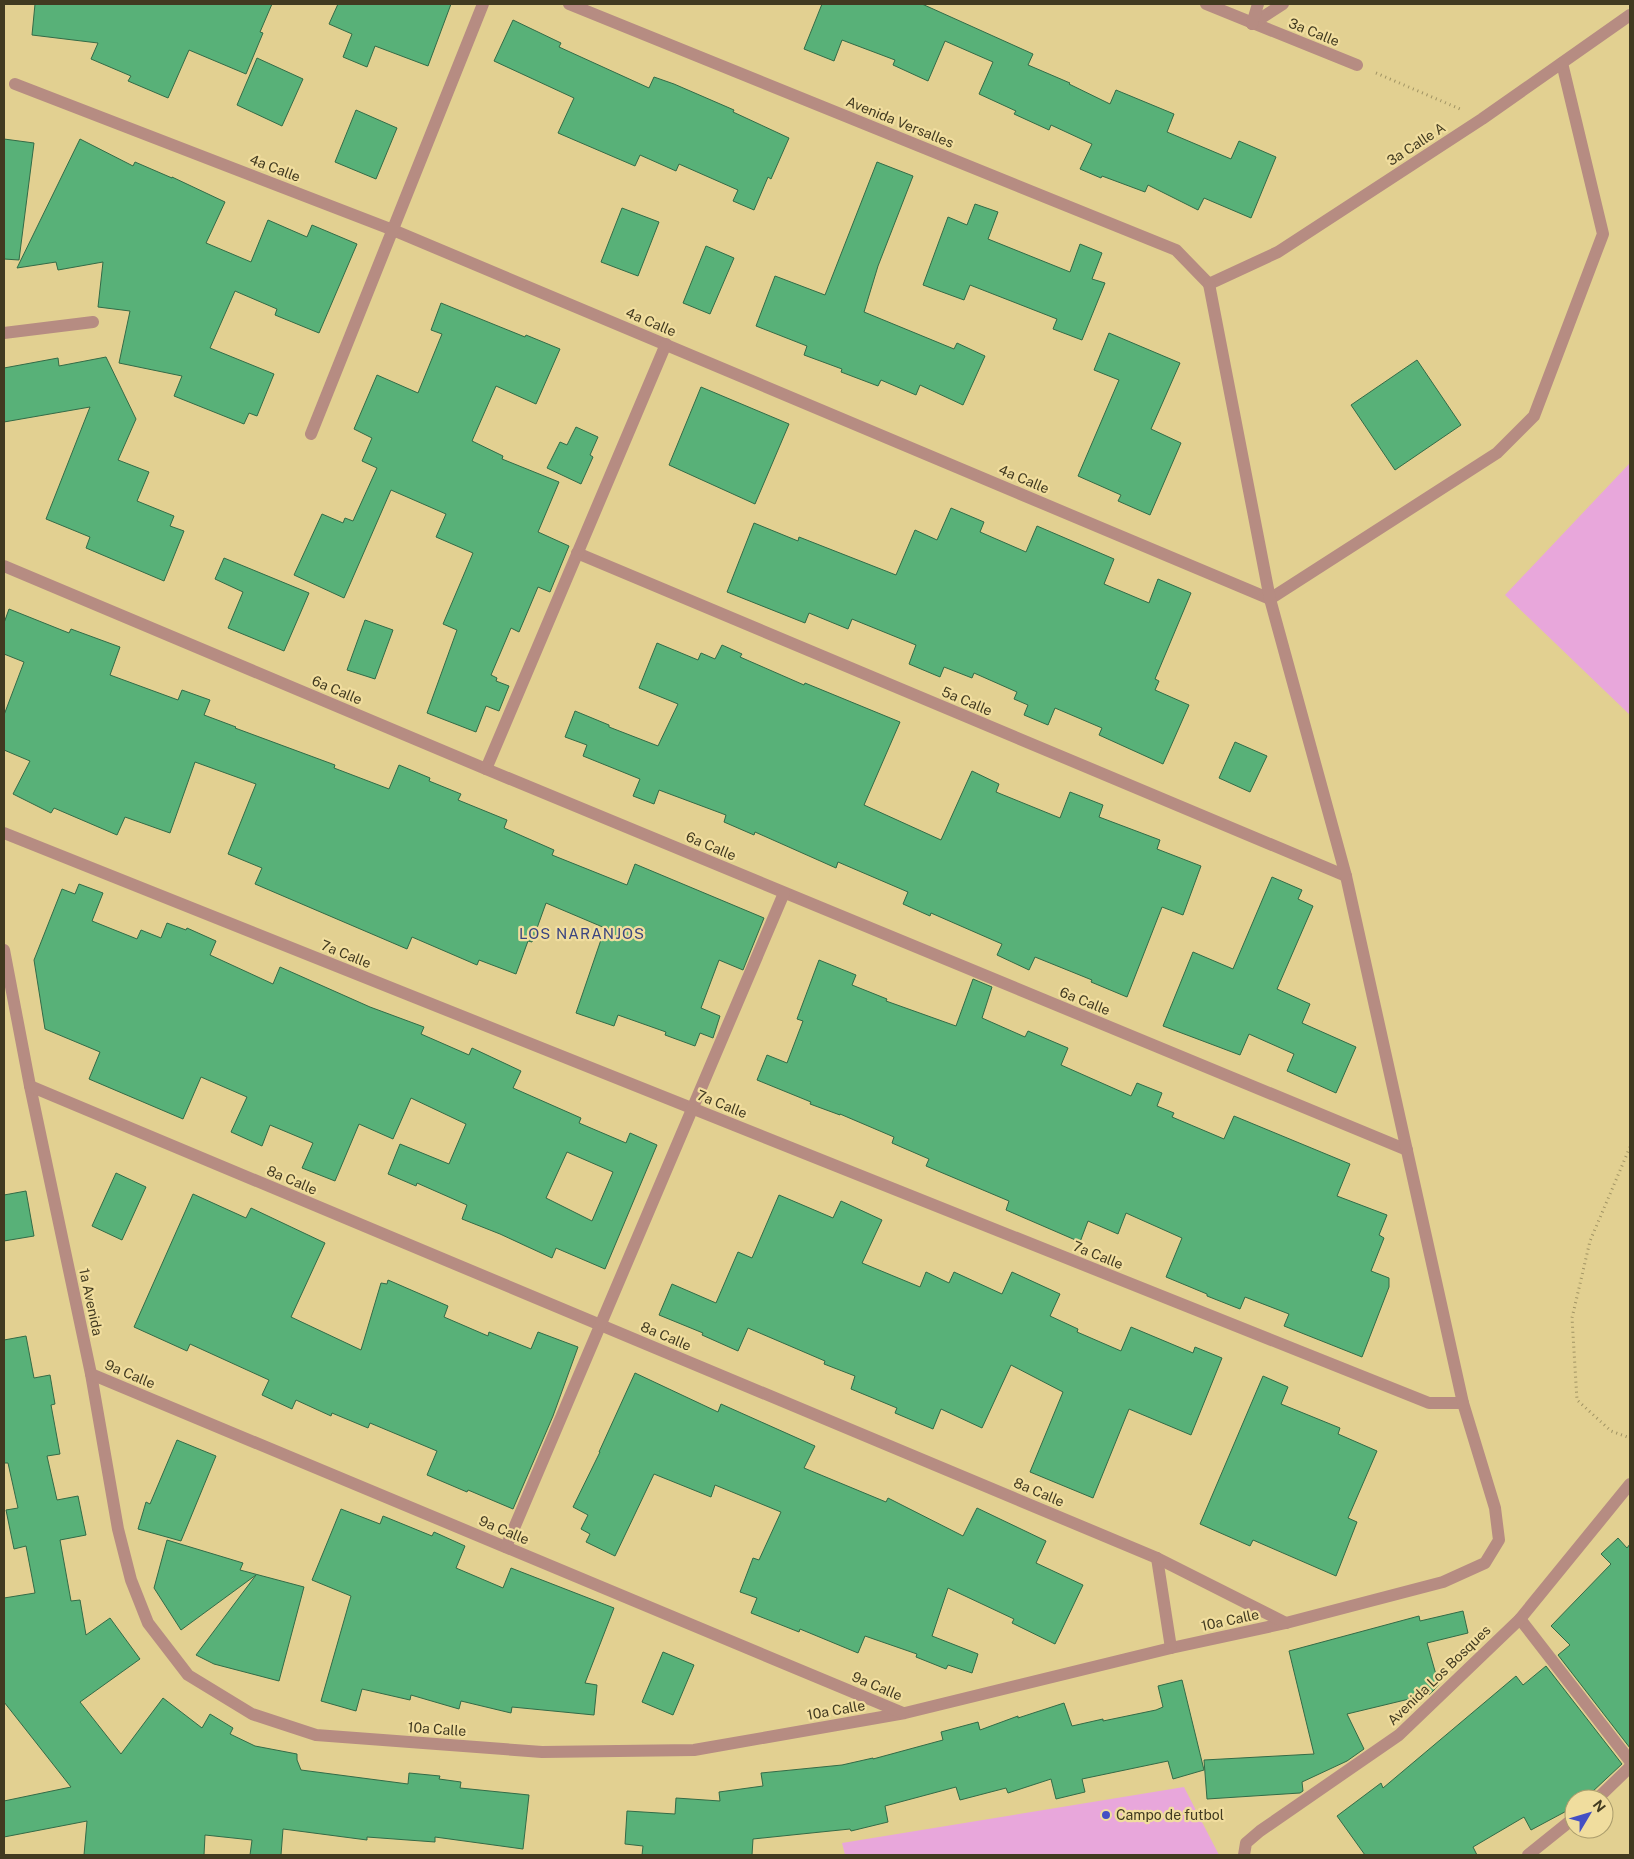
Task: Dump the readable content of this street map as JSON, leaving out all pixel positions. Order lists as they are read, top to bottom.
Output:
{
  "streets": {
    "street": [
      "3a Calle",
      "Avenida Versalles",
      "3a Calle A",
      "4a Calle",
      "6a Calle",
      "5a Calle",
      "7a Calle",
      "8a Calle",
      "1a Avenida",
      "9a Calle",
      "10a Calle",
      "Avenida Los Bosques"
    ]
  },
  "crossings": [
    ["Avenida Versalles", "3a Calle A"],
    ["7a Calle", "10a Calle"],
    ["8a Calle", "1a Avenida"],
    ["8a Calle", "10a Calle"],
    ["1a Avenida", "9a Calle"],
    ["1a Avenida", "10a Calle"],
    ["9a Calle", "10a Calle"]
  ],
  "districts": ["LOS NARANJOS"],
  "places": ["Campo de futbol"],
  "north": "top right"
}
